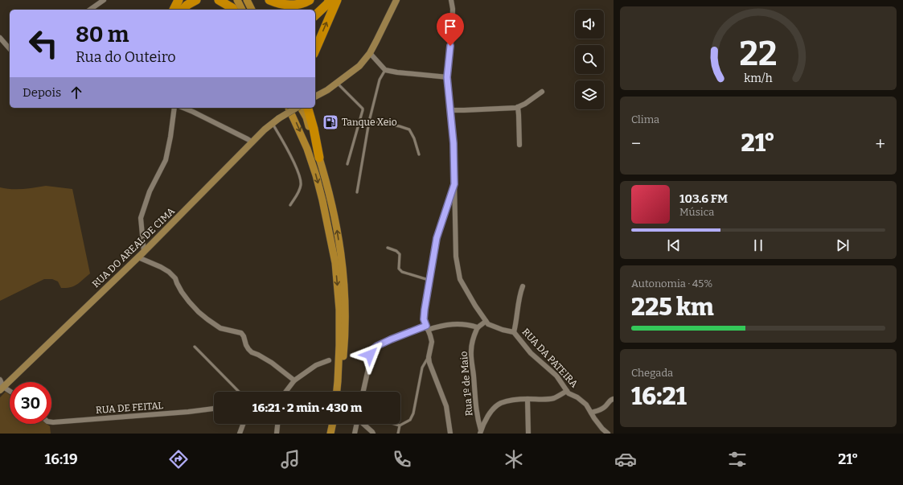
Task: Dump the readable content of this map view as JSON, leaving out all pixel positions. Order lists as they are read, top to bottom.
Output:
{
  "streets": {
    "main road": ["RUA DO AREAL DE CIMA"],
    "street": ["RUA DA PATEIRA", "Rua 1º de Maio", "RUA DE FEITAL"]
  },
  "places": {
    "fuel station": ["Tanque Xeio"]
  },
  "page": {
    "turn": ["80 m", "Rua do Outeiro"],
    "then": "Depois",
    "tile": [
      "Clima",
      ["Autonomia · 45%", "225 km"],
      ["Chegada", "16:21"]
    ],
    "heat": ["−", "21°", "+"],
    "song": ["103.6 FM", "Música"],
    "limit": "30",
    "trip": "16:21 · 2 min · 430 m",
    "tabs": ["16:19", "21°"],
    "gauge": ["22", "km/h"]
  }
}
